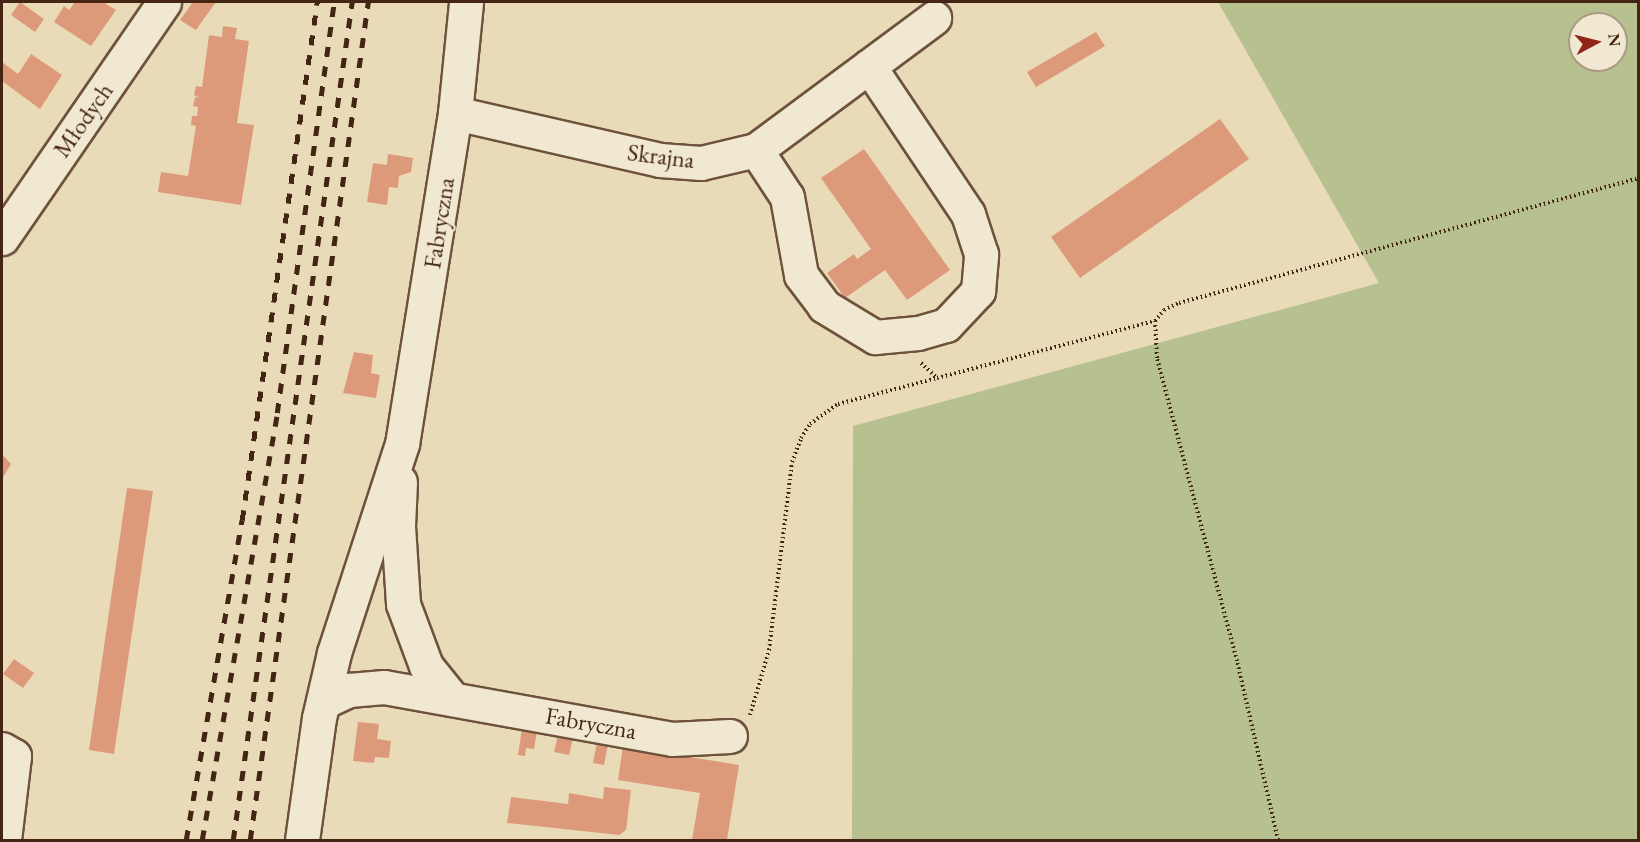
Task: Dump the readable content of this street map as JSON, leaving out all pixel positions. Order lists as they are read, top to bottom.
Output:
{
  "streets": {
    "street": ["Młodych", "Skrajna", "Fabryczna"]
  },
  "crossings": [
    ["Skrajna", "Fabryczna"]
  ],
  "north": "right"
}
